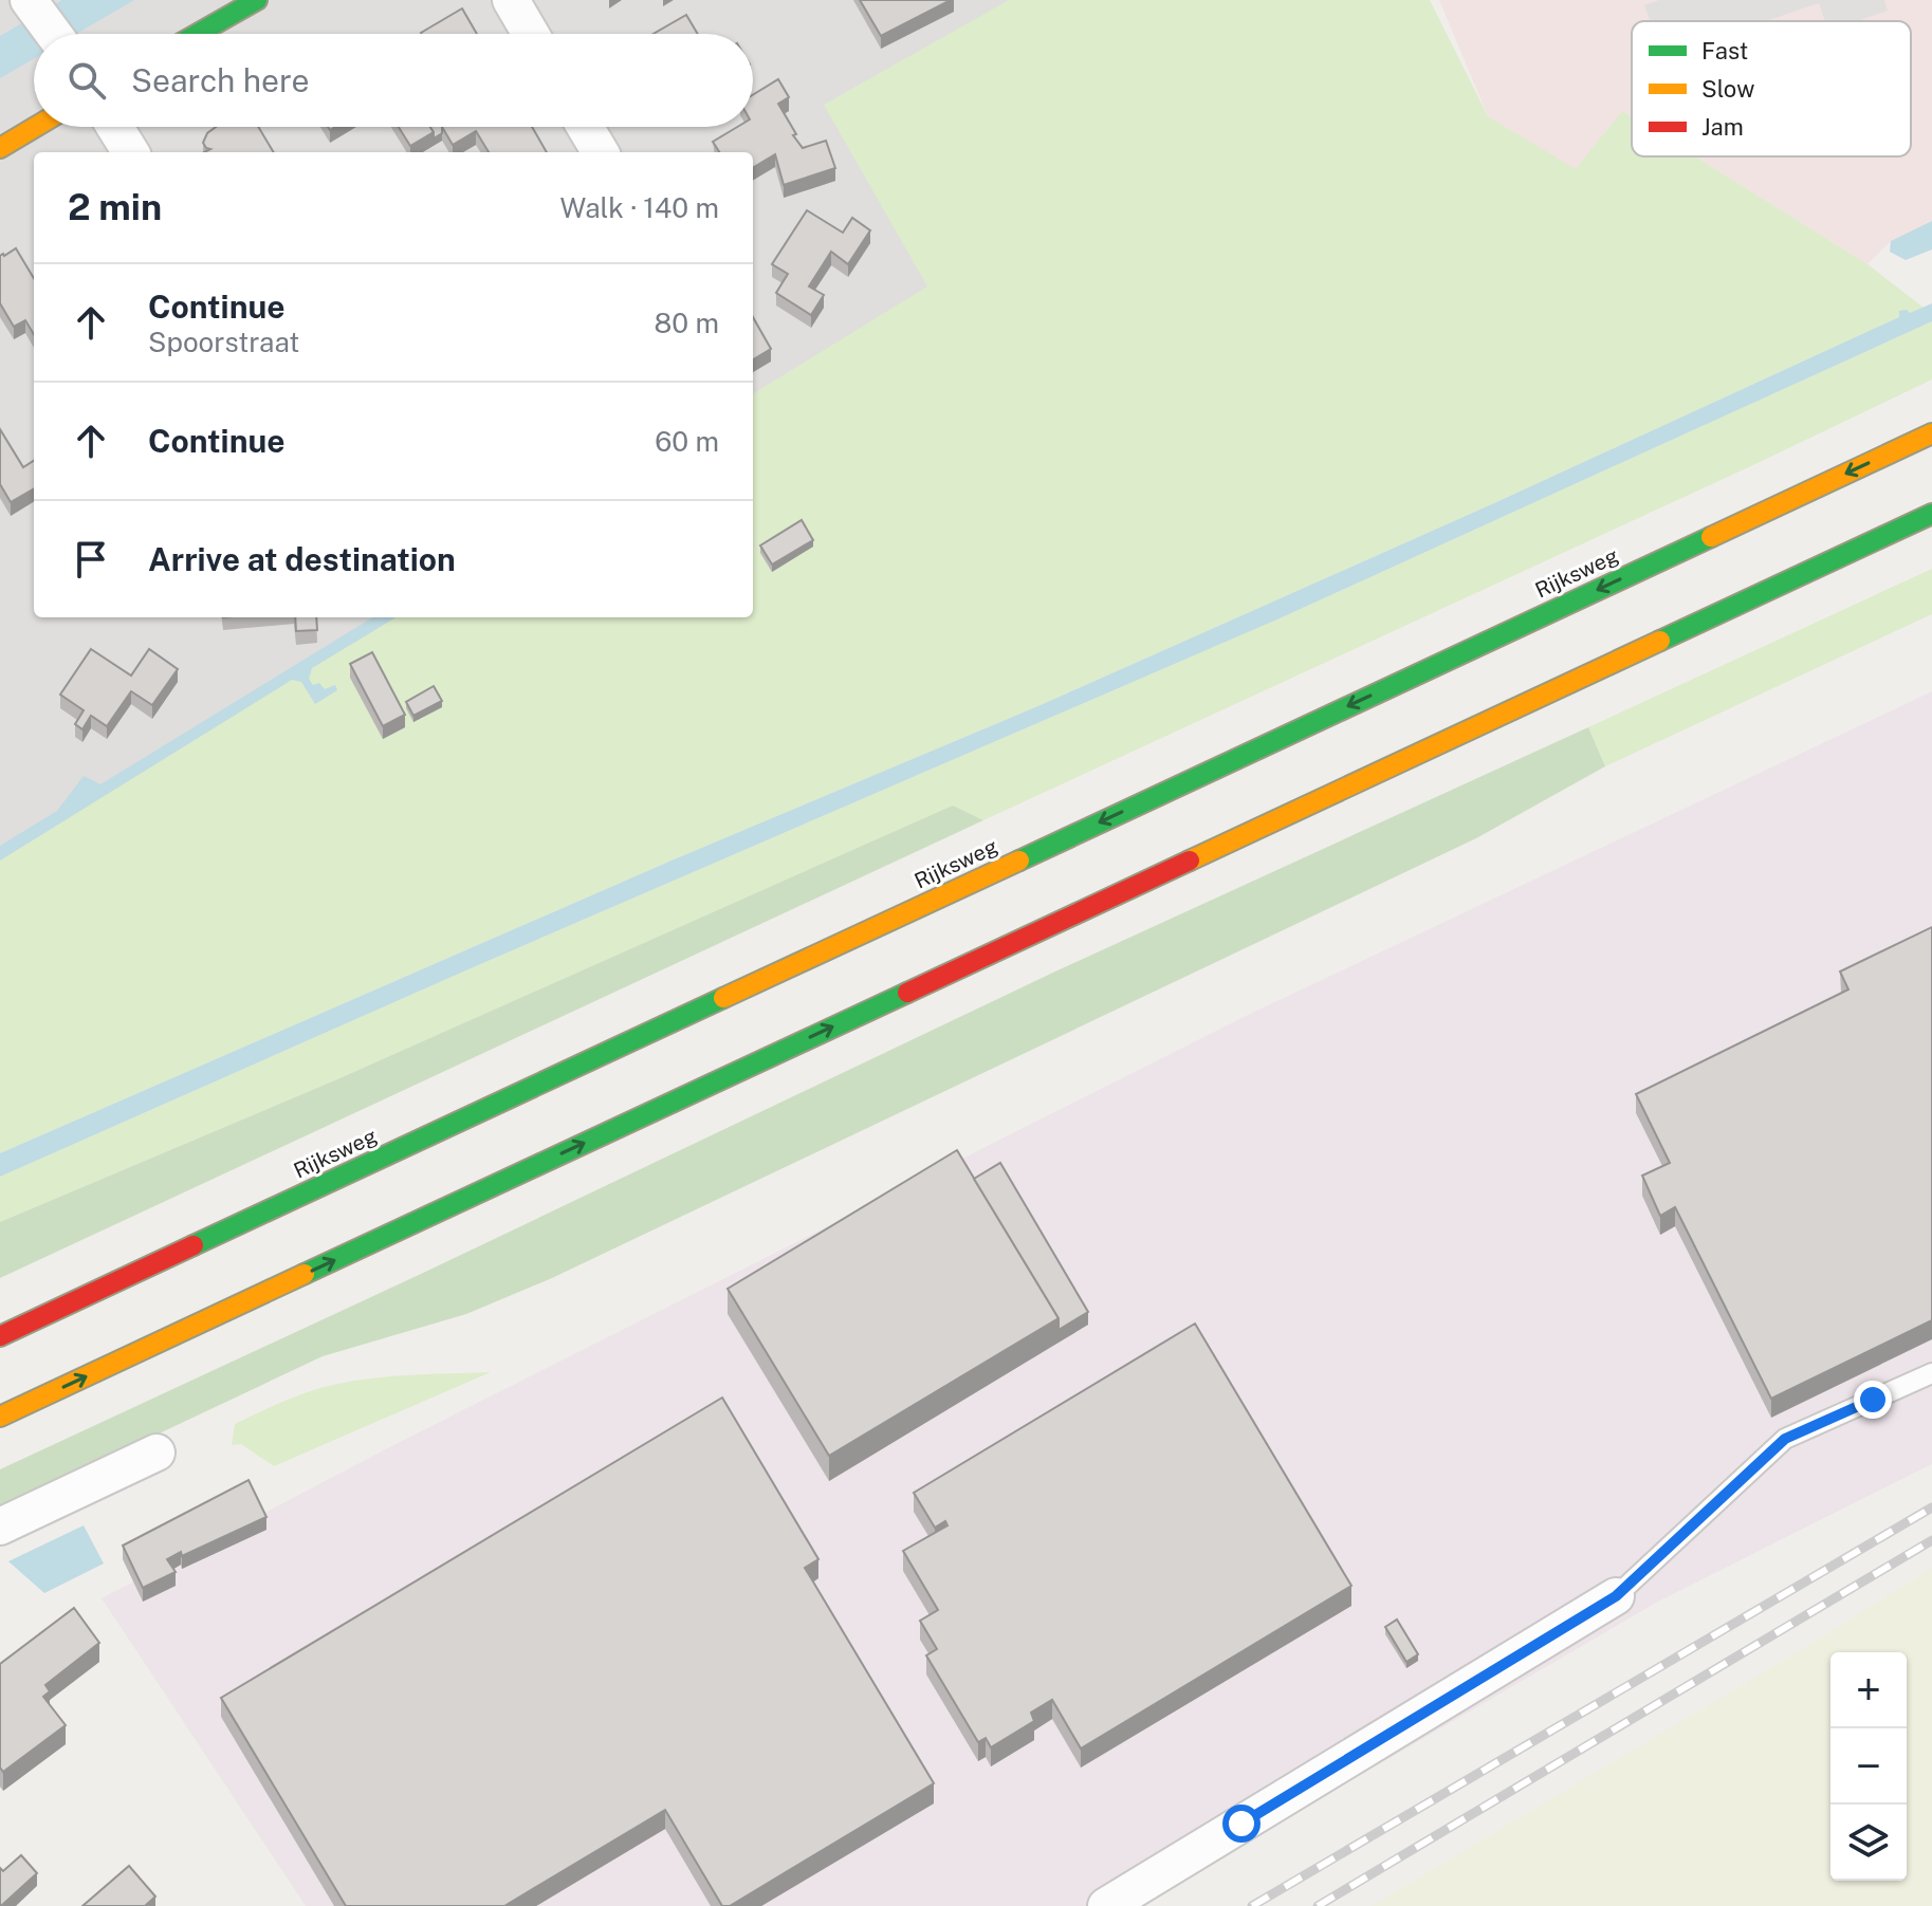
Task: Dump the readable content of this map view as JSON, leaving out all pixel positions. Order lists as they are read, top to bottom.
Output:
{
  "streets": {
    "main road": ["Rijksweg"]
  },
  "legend": ["Fast", "Slow", "Jam"],
  "page": {
    "search": "Search here",
    "heading": ["2 min", "Walk · 140 m"],
    "list": [
      ["Continue", "Spoorstraat", "80 m"],
      ["Continue", "60 m"],
      "Arrive at destination"
    ],
    "map_buttons": ["+", "−"]
  }
}
